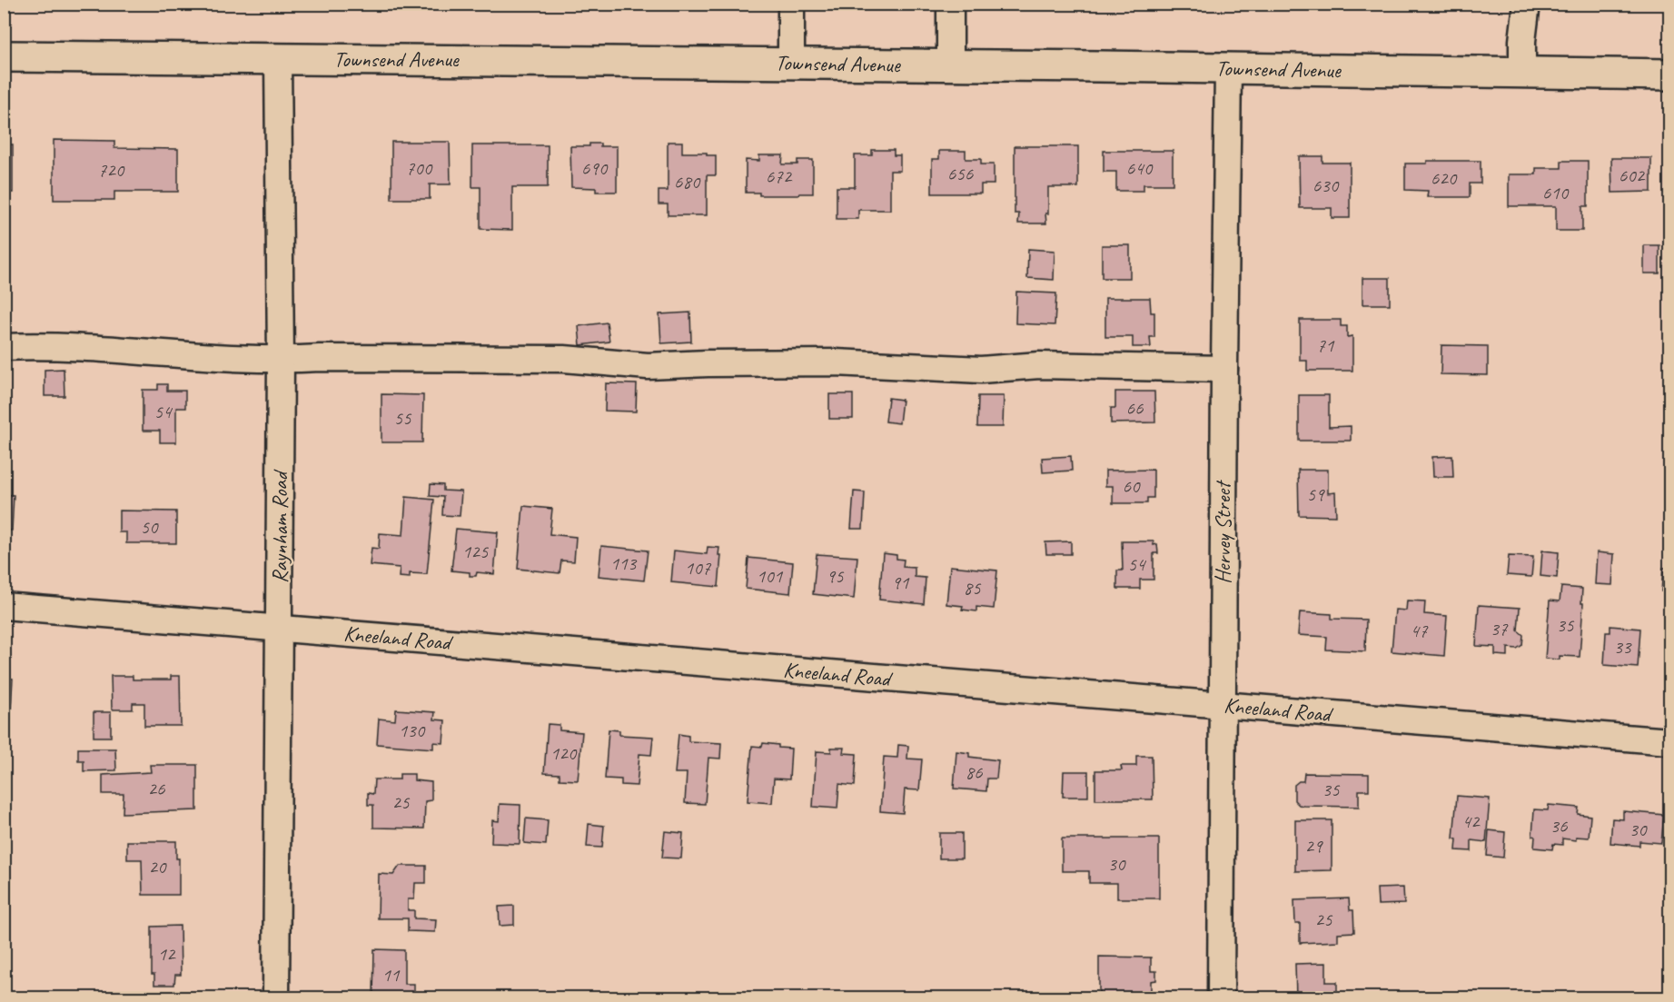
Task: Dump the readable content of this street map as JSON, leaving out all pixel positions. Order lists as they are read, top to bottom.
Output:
{
  "streets": {
    "main road": ["Townsend Avenue"],
    "street": ["Raynham Road", "Hervey Street", "Kneeland Road"]
  },
  "crossings": [
    ["Townsend Avenue", "Raynham Road"],
    ["Townsend Avenue", "Hervey Street"],
    ["Raynham Road", "Kneeland Road"],
    ["Hervey Street", "Kneeland Road"]
  ],
  "house_numbers": [
    "700",
    "690",
    "640",
    "720",
    "656",
    "602",
    "672",
    "620",
    "680",
    "630",
    "610",
    "71",
    "66",
    "54",
    "55",
    "60",
    "59",
    "50",
    "125",
    "113",
    "54",
    "107",
    "101",
    "95",
    "91",
    "85",
    "35",
    "37",
    "47",
    "33",
    "130",
    "120",
    "86",
    "26",
    "35",
    "25",
    "42",
    "36",
    "30",
    "29",
    "30",
    "20",
    "25",
    "12",
    "11"
  ]
}
